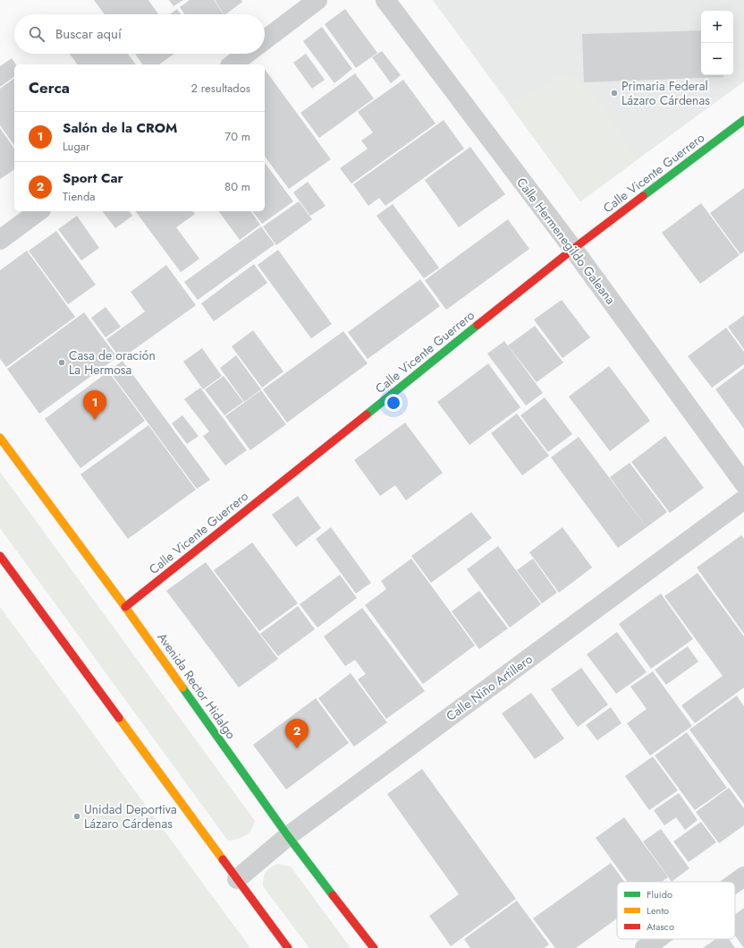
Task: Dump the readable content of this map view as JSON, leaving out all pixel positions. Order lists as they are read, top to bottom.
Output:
{
  "streets": {
    "street": [
      "Calle Vicente Guerrero",
      "Calle Hermenegildo Galeana",
      "Avenida Rector Hidalgo",
      "Calle Niño Artillero"
    ]
  },
  "crossings": [
    ["Calle Vicente Guerrero", "Calle Hermenegildo Galeana"],
    ["Calle Vicente Guerrero", "Avenida Rector Hidalgo"],
    ["Avenida Rector Hidalgo", "Calle Niño Artillero"]
  ],
  "places": ["Primaria Federal Lázaro Cárdenas", "Casa de oración La Hermosa", "Unidad Deportiva Lázaro Cárdenas"],
  "legend": ["Fluido", "Lento", "Atasco"],
  "page": {
    "map_buttons": ["+", "−"],
    "search": "Buscar aquí",
    "heading": ["Cerca", "2 resultados"],
    "list": [
      {
        "mark": "1",
        "name": "Salón de la CROM",
        "note": "Lugar",
        "value": "70 m"
      },
      {
        "mark": "2",
        "name": "Sport Car",
        "note": "Tienda",
        "value": "80 m"
      }
    ],
    "pins": ["1", "2"]
  }
}
